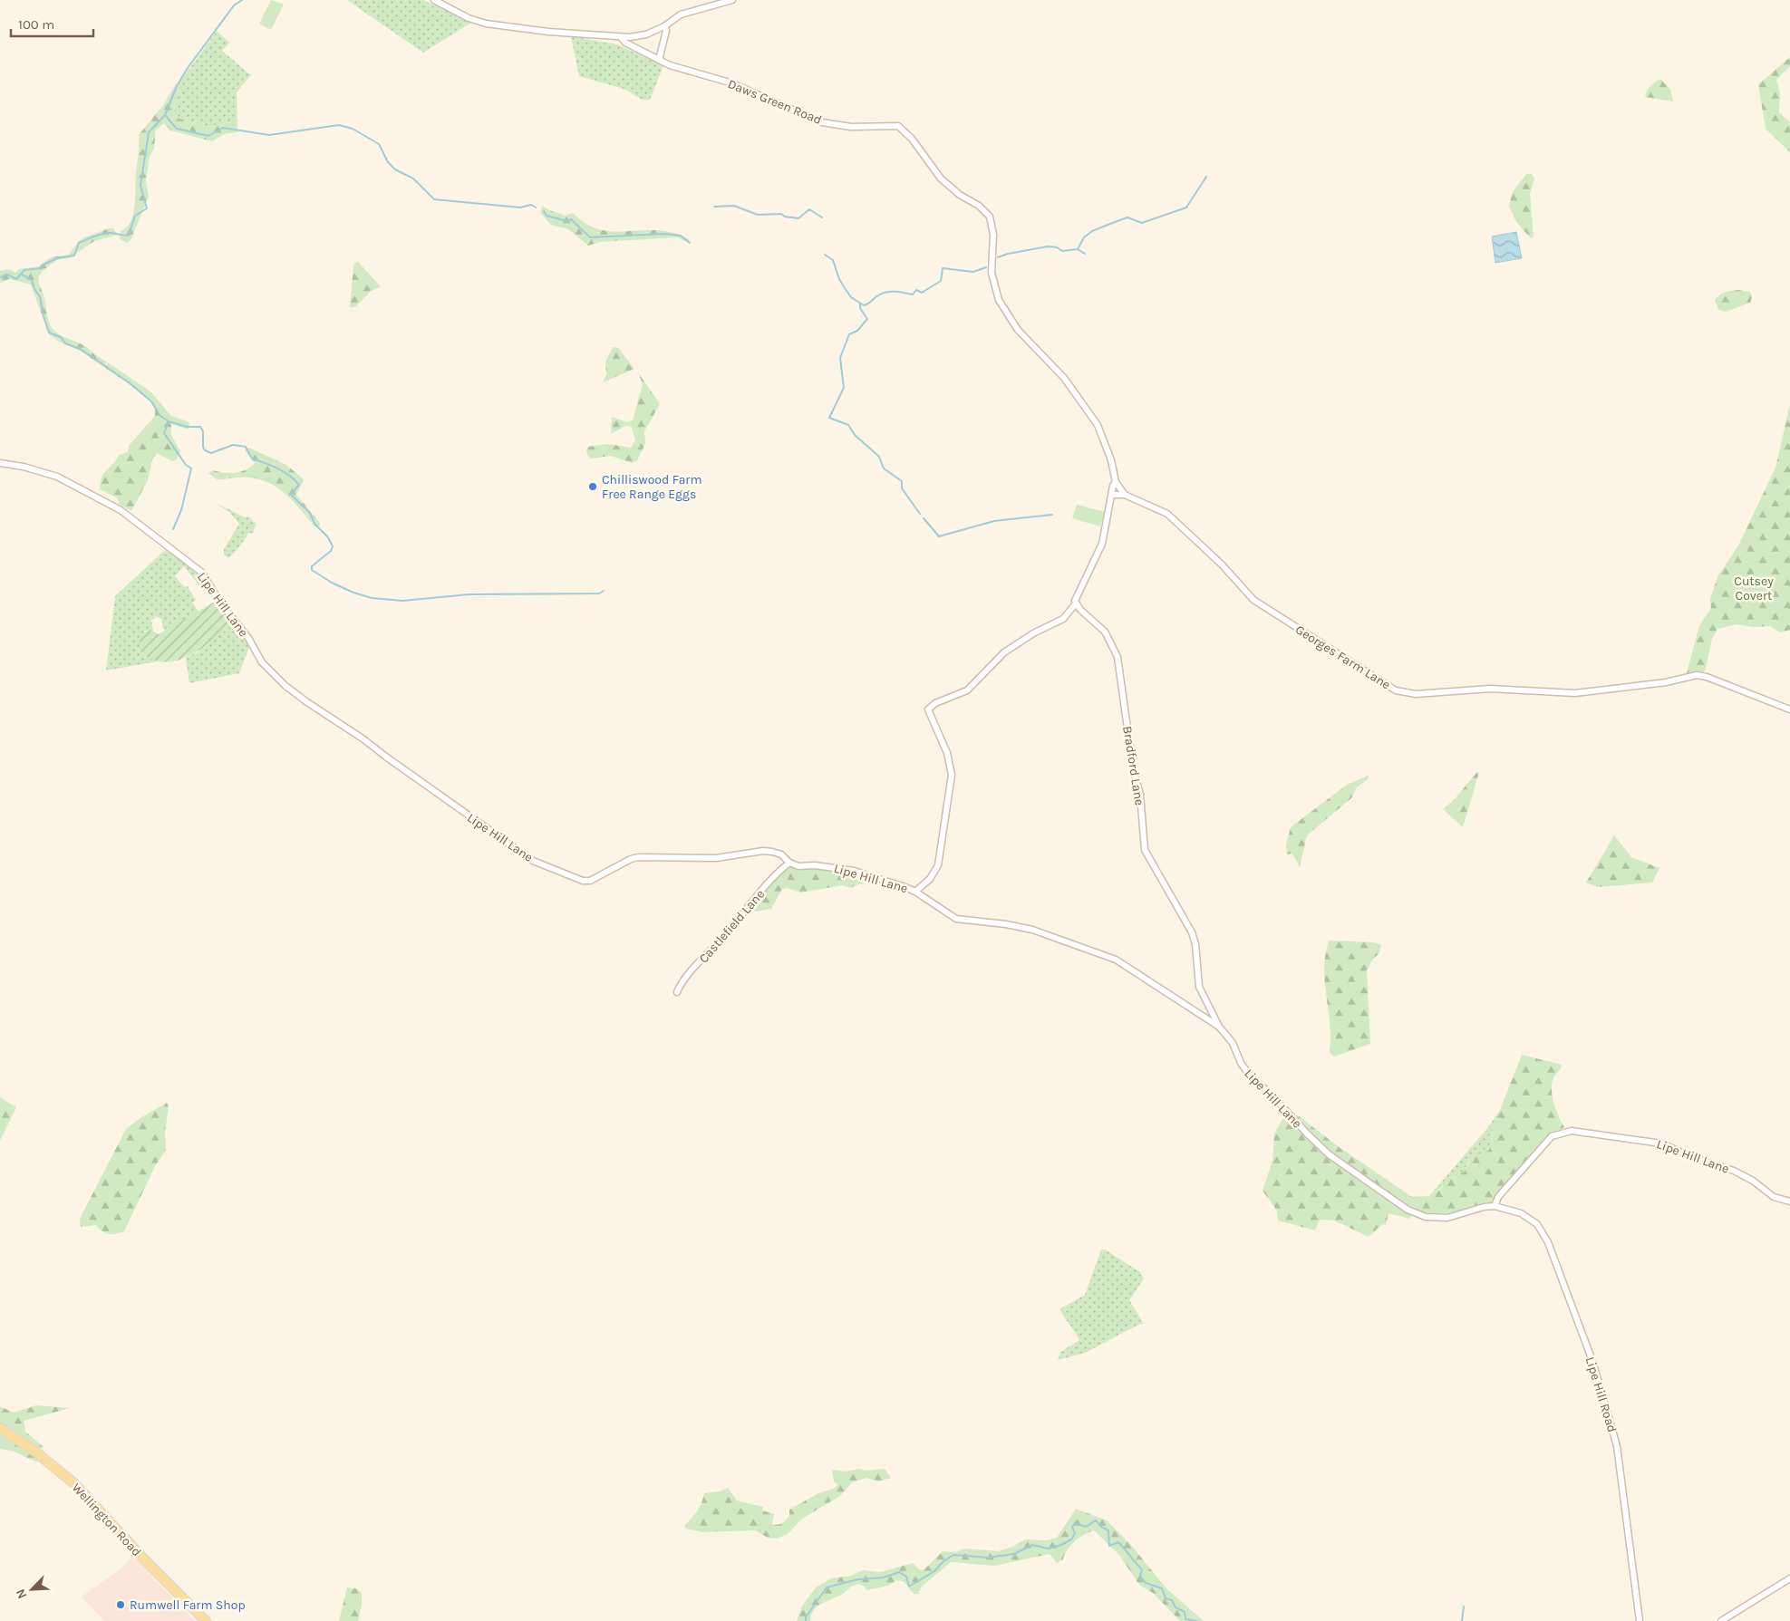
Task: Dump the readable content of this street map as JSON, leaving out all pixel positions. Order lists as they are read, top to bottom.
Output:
{
  "streets": {
    "main road": ["Wellington Road"],
    "street": [
      "Daws Green Road",
      "Lipe Hill Lane",
      "Georges Farm Lane",
      "Bradford Lane",
      "Castlefield Lane",
      "Lipe Hill Road"
    ]
  },
  "crossings": [
    ["Daws Green Road", "Georges Farm Lane"],
    ["Daws Green Road", "Bradford Lane"],
    ["Lipe Hill Lane", "Bradford Lane"],
    ["Lipe Hill Lane", "Castlefield Lane"],
    ["Lipe Hill Lane", "Lipe Hill Road"]
  ],
  "parks": ["Cutsey Covert"],
  "places": ["Chilliswood Farm Free Range Eggs", "Rumwell Farm Shop"],
  "scale_bar": "100 m",
  "north": "bottom left"
}
